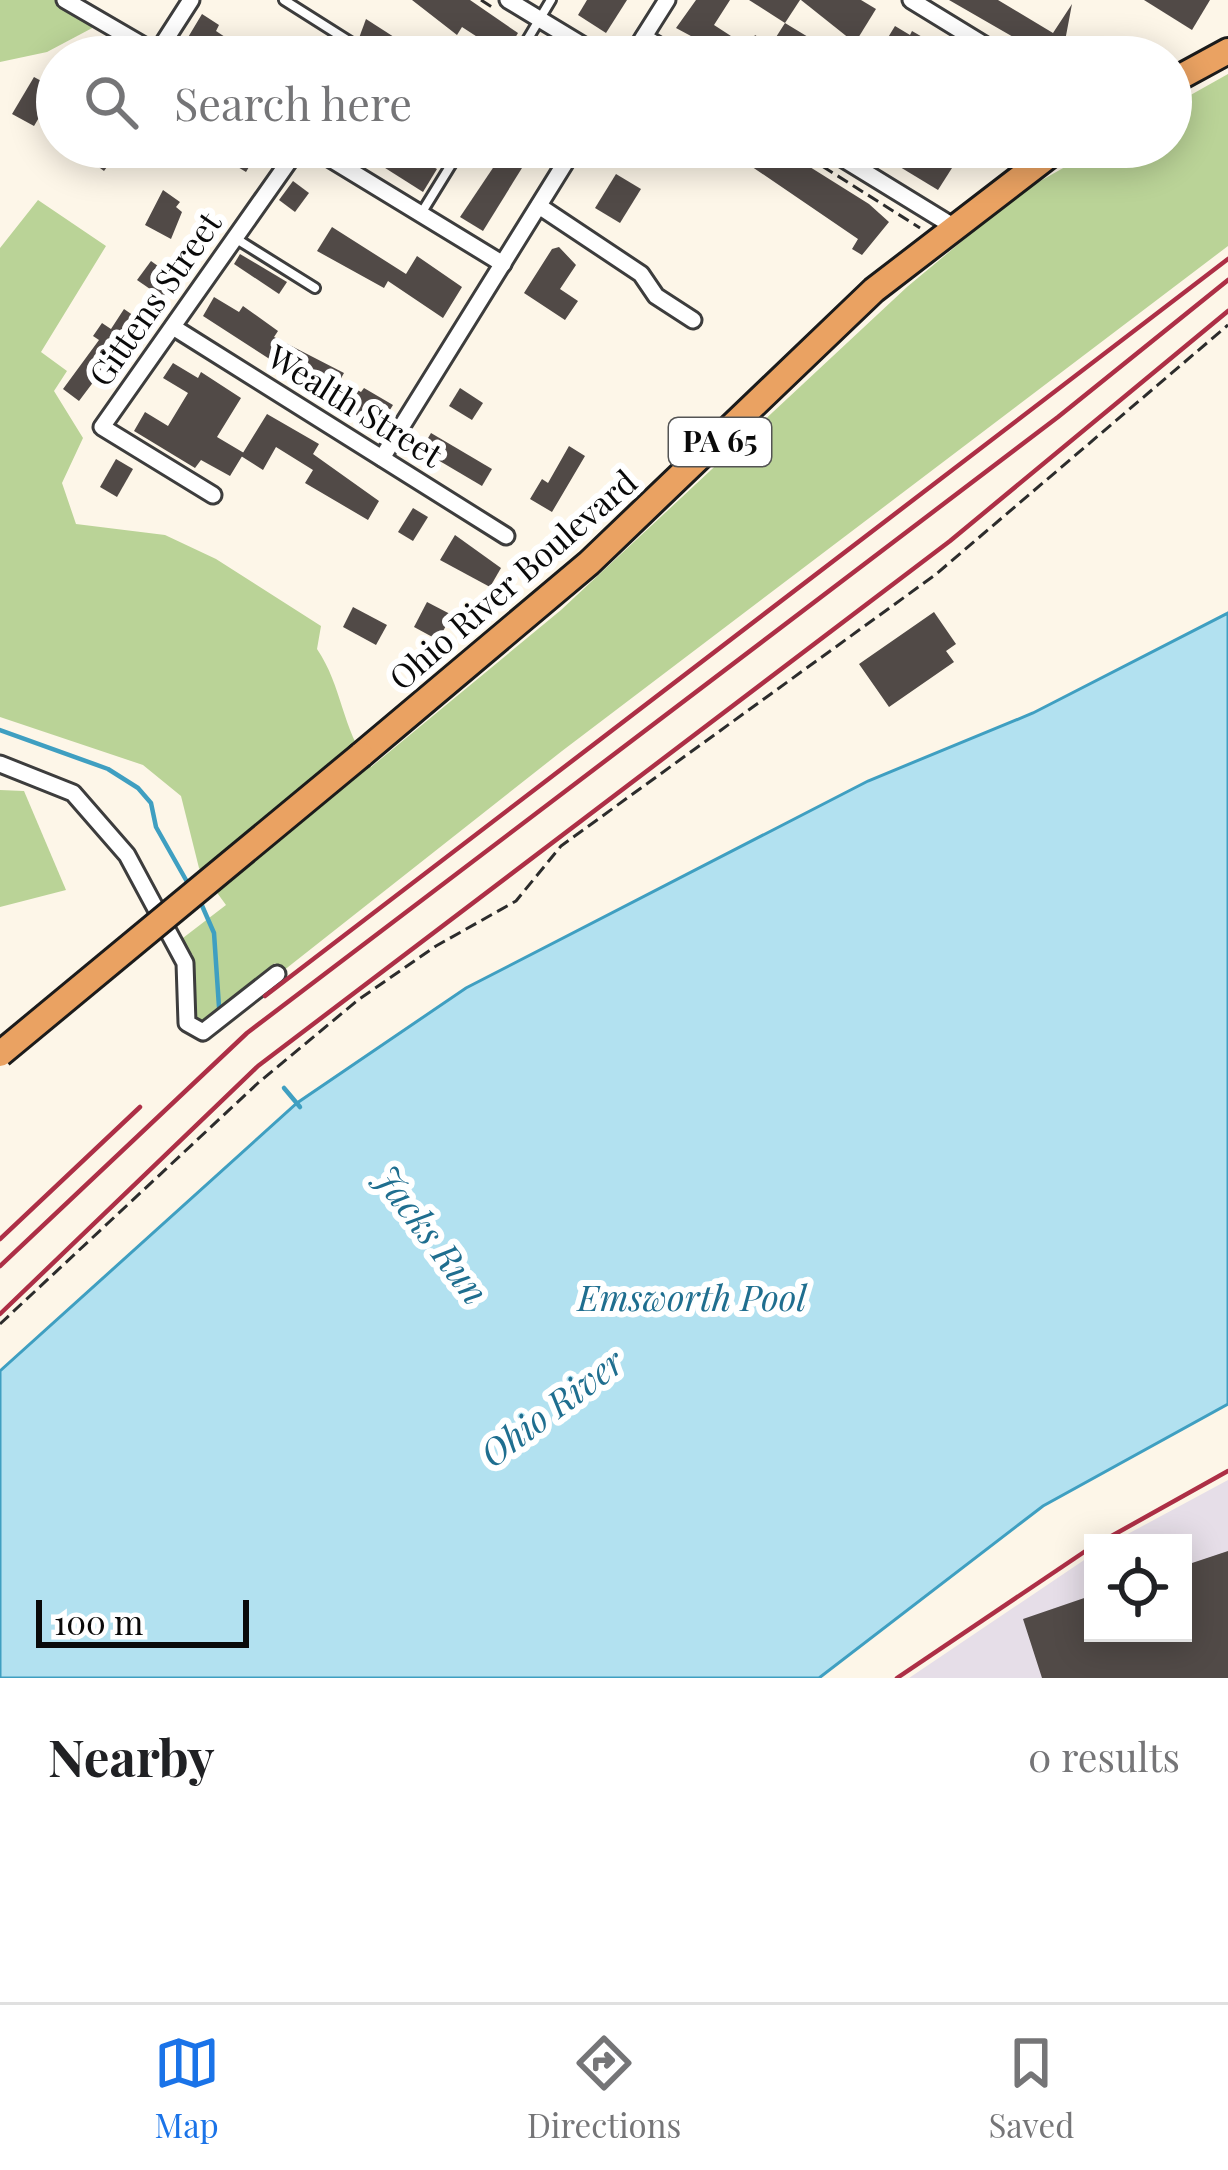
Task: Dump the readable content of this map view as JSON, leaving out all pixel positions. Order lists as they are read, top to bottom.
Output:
{
  "streets": {
    "highway": ["PA 65", "Ohio River Boulevard"],
    "street": ["Gittens Street", "Wealth Street"]
  },
  "crossings": [
    ["Gittens Street", "Wealth Street"]
  ],
  "water": ["Jacks Run", "Emsworth Pool", "Ohio River"],
  "scale_bar": "100 m",
  "page": {
    "search": "Search here",
    "scale": "100 m",
    "heading": ["Nearby", "0 results"],
    "nav": ["Map", "Directions", "Saved"]
  }
}
